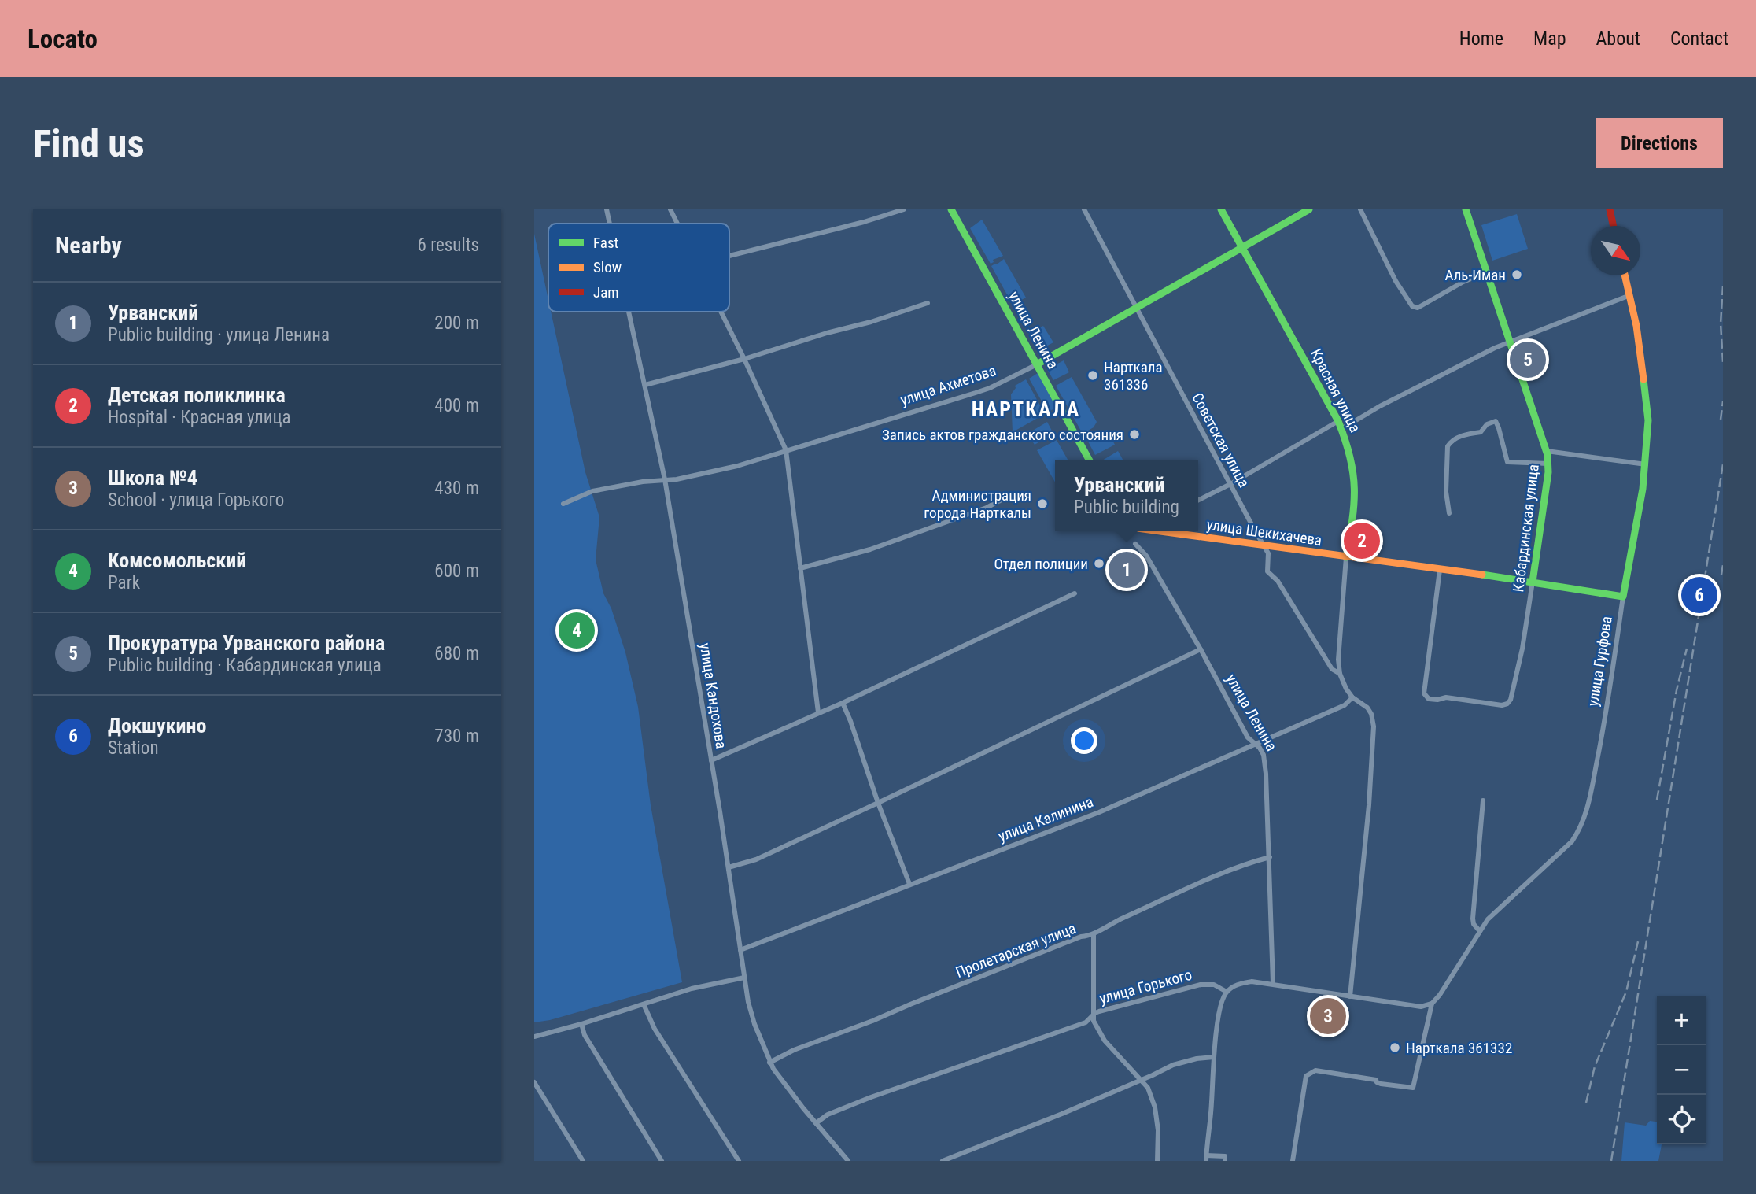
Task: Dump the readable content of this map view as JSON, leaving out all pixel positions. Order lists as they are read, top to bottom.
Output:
{
  "streets": {
    "street": [
      "улица Ленина",
      "улица Ахметова",
      "Красная улица",
      "Советская улица",
      "Кабардинская улица",
      "улица Шекихачева",
      "улица Гурфова",
      "улица Кандохова",
      "улица Калинина",
      "Пролетарская улица",
      "улица Горького"
    ]
  },
  "crossings": [
    ["улица Ленина", "улица Ахметова"],
    ["улица Ленина", "улица Калинина"],
    ["улица Ленина", "Пролетарская улица"],
    ["улица Ахметова", "Красная улица"],
    ["улица Ахметова", "Советская улица"],
    ["улица Ахметова", "улица Кандохова"],
    ["Красная улица", "Советская улица"],
    ["Красная улица", "улица Шекихачева"],
    ["Красная улица", "улица Калинина"],
    ["Советская улица", "улица Шекихачева"],
    ["Кабардинская улица", "улица Шекихачева"],
    ["улица Шекихачева", "улица Гурфова"],
    ["улица Кандохова", "улица Калинина"],
    ["улица Кандохова", "Пролетарская улица"],
    ["улица Кандохова", "улица Горького"]
  ],
  "districts": ["НАРТКАЛА"],
  "places": [
    "Аль-Иман",
    "Нарткала 361336",
    "Запись актов гражданского состояния",
    "Администрация города Нарткалы",
    "Отдел полиции",
    "Нарткала 361332"
  ],
  "legend": ["Fast", "Slow", "Jam"],
  "north": "bottom right",
  "page": {
    "header": "Locato",
    "nav": [
      "Home",
      "Map",
      "About",
      "Contact"
    ],
    "buttons": "Directions",
    "title": "Find us",
    "heading": ["Nearby", "6 results"],
    "list": [
      {
        "mark": "1",
        "name": "Урванский",
        "note": "Public building · улица Ленина",
        "value": "200 m"
      },
      {
        "mark": "2",
        "name": "Детская поликлинка",
        "note": "Hospital · Красная улица",
        "value": "400 m"
      },
      {
        "mark": "3",
        "name": "Школа №4",
        "note": "School · улица Горького",
        "value": "430 m"
      },
      {
        "mark": "4",
        "name": "Комсомольский",
        "note": "Park",
        "value": "600 m"
      },
      {
        "mark": "5",
        "name": "Прокуратура Урванского района",
        "note": "Public building · Кабардинская улица",
        "value": "680 m"
      },
      {
        "mark": "6",
        "name": "Докшукино",
        "note": "Station",
        "value": "730 m"
      }
    ],
    "pins": [
      "5",
      "2",
      "1",
      "6",
      "4",
      "3"
    ],
    "popup": ["Урванский", "Public building"],
    "map_buttons": ["+", "−"]
  }
}
